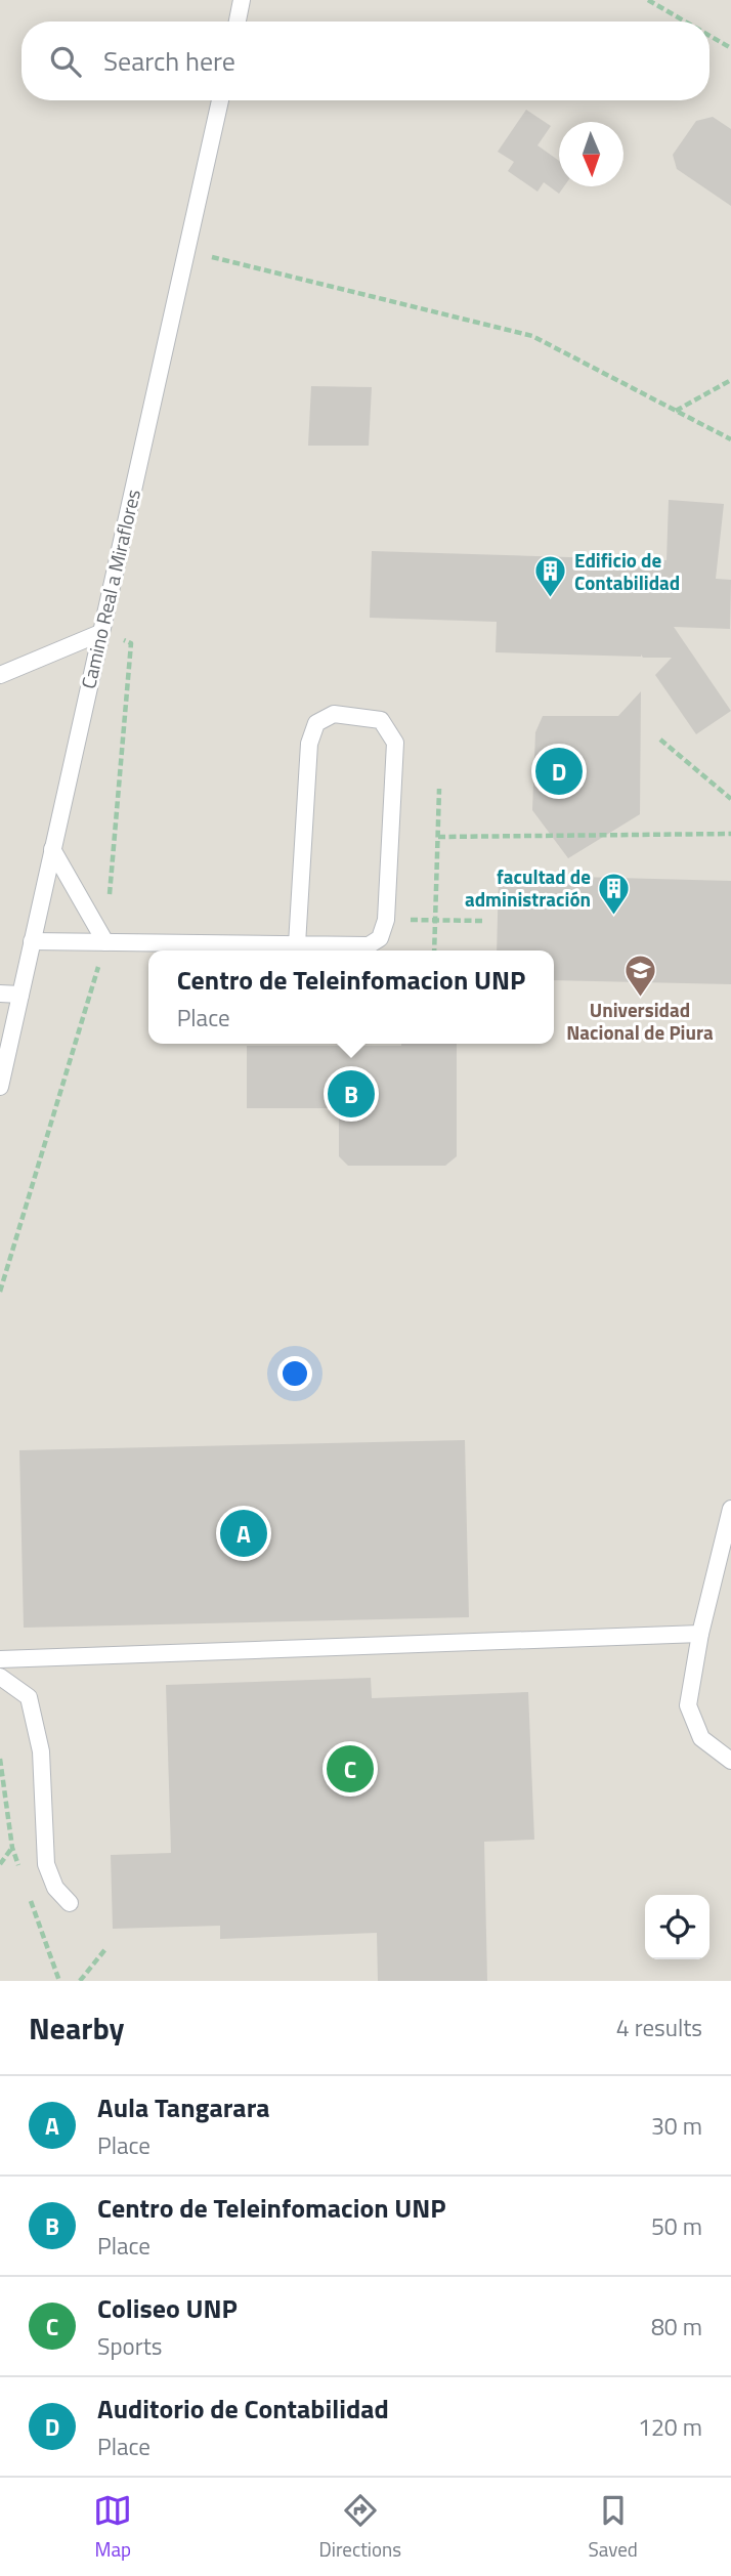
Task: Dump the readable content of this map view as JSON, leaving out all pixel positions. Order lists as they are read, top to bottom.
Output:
{
  "streets": {
    "lane": ["Camino Real a Miraflores"]
  },
  "places": {
    "building": ["Edificio de Contabilidad", "facultad de administración"],
    "school or university": ["Universidad Nacional de Piura"]
  },
  "north": "bottom",
  "page": {
    "search": "Search here",
    "pins": [
      "D",
      "B",
      "A",
      "C"
    ],
    "popup": ["Centro de Teleinfomacion UNP", "Place"],
    "heading": ["Nearby", "4 results"],
    "list": [
      {
        "mark": "A",
        "name": "Aula Tangarara",
        "note": "Place",
        "value": "30 m"
      },
      {
        "mark": "B",
        "name": "Centro de Teleinfomacion UNP",
        "note": "Place",
        "value": "50 m"
      },
      {
        "mark": "C",
        "name": "Coliseo UNP",
        "note": "Sports",
        "value": "80 m"
      },
      {
        "mark": "D",
        "name": "Auditorio de Contabilidad",
        "note": "Place",
        "value": "120 m"
      }
    ],
    "nav": ["Map", "Directions", "Saved"]
  }
}
